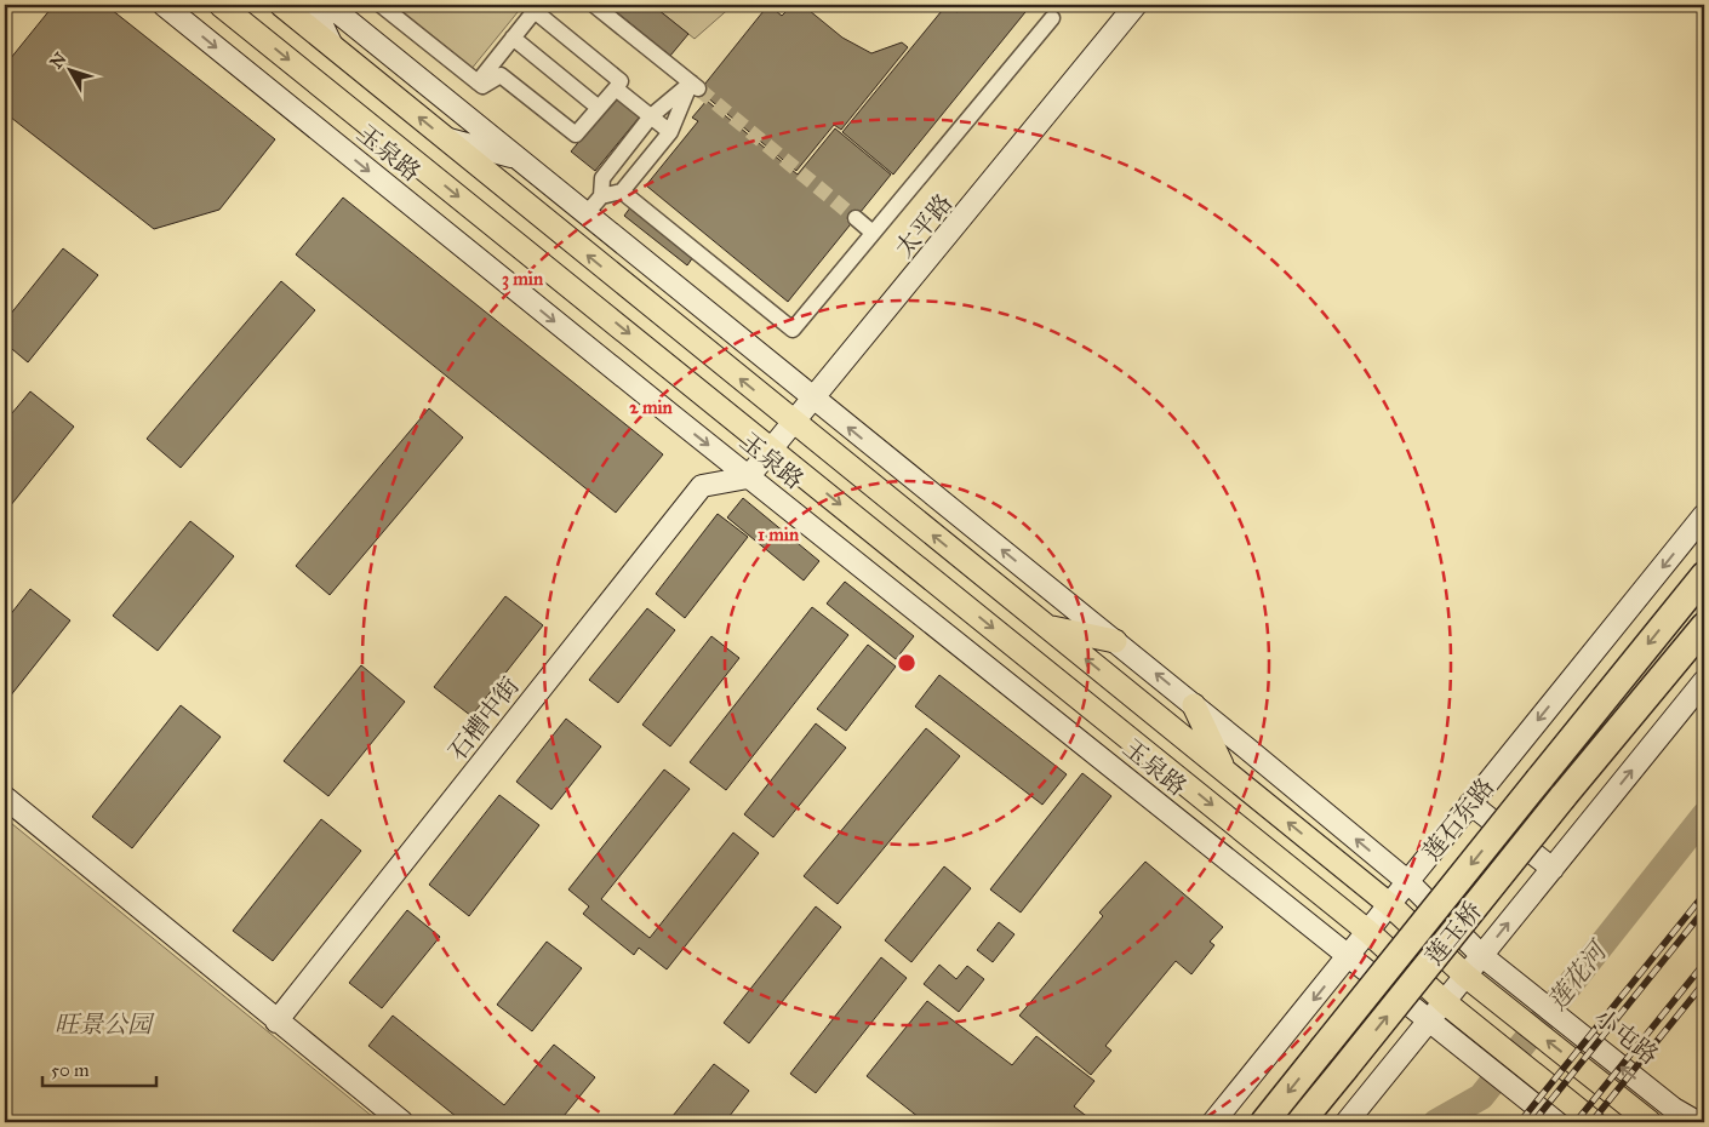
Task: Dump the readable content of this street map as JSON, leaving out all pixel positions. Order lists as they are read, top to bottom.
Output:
{
  "streets": {
    "highway": ["莲玉桥"],
    "main road": ["玉泉路"],
    "street": [
      "太平路",
      "石槽中街",
      "莲石东路",
      "小屯路"
    ]
  },
  "crossings": [
    ["玉泉路", "太平路"],
    ["玉泉路", "石槽中街"],
    ["玉泉路", "莲石东路"],
    ["太平路", "石槽中街"],
    ["莲石东路", "小屯路"]
  ],
  "one_way": ["小屯路"],
  "water": ["莲花河"],
  "parks": ["旺景公园"],
  "scale_bar": "50 m",
  "north": "top left",
  "rings": ["3 min", "2 min", "1 min"]
}
